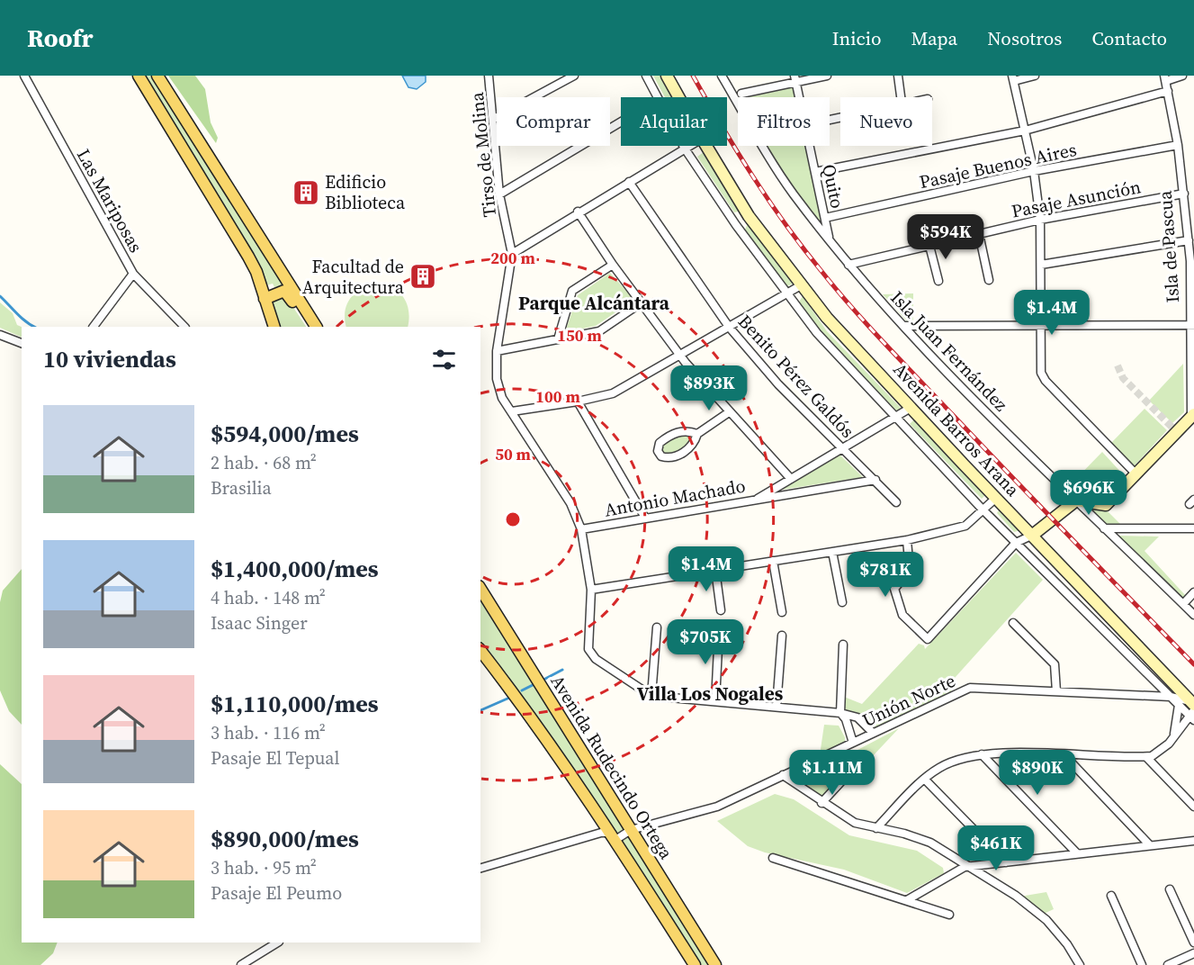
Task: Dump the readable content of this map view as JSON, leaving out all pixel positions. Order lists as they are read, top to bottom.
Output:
{
  "streets": {
    "main road": ["Isla de Pascua", "Avenida Barros Arana", "Avenida Rudecindo Ortega"],
    "street": [
      "Tirso de Molina",
      "Pasaje Buenos Aires",
      "Quito",
      "Pasaje Asunción",
      "Las Mariposas",
      "Isla Juan Fernández",
      "Benito Pérez Galdós",
      "Antonio Machado",
      "Unión Norte"
    ]
  },
  "crossings": [
    ["Tirso de Molina", "Antonio Machado"],
    ["Tirso de Molina", "Unión Norte"],
    ["Pasaje Buenos Aires", "Quito"],
    ["Pasaje Buenos Aires", "Isla de Pascua"],
    ["Quito", "Isla Juan Fernández"],
    ["Pasaje Asunción", "Isla de Pascua"],
    ["Pasaje Asunción", "Isla Juan Fernández"],
    ["Isla de Pascua", "Isla Juan Fernández"],
    ["Benito Pérez Galdós", "Antonio Machado"],
    ["Avenida Barros Arana", "Antonio Machado"],
    ["Avenida Barros Arana", "Unión Norte"],
    ["Unión Norte", "Avenida Rudecindo Ortega"]
  ],
  "districts": ["Parque Alcántara", "Villa Los Nogales"],
  "places": {
    "building": ["Edificio Biblioteca", "Facultad de Arquitectura"]
  },
  "page": {
    "header": "Roofr",
    "nav": [
      "Inicio",
      "Mapa",
      "Nosotros",
      "Contacto"
    ],
    "chip": [
      "Comprar",
      "Alquilar",
      "Filtros",
      "Nuevo"
    ],
    "price": [
      "$594K",
      "$1.4M",
      "$893K",
      "$696K",
      "$1.4M",
      "$781K",
      "$705K",
      "$1.11M",
      "$890K",
      "$461K"
    ],
    "heading": "10 viviendas",
    "list": [
      {
        "name": "$594,000/mes",
        "note": "2 hab. · 68 m² · Brasilia"
      },
      {
        "name": "$1,400,000/mes",
        "note": "4 hab. · 148 m² · Isaac Singer"
      },
      {
        "name": "$1,110,000/mes",
        "note": "3 hab. · 116 m² · Pasaje El Tepual"
      },
      {
        "name": "$890,000/mes",
        "note": "3 hab. · 95 m² · Pasaje El Peumo"
      }
    ]
  },
  "rings": [
    "200 m",
    "150 m",
    "100 m",
    "50 m"
  ]
}
